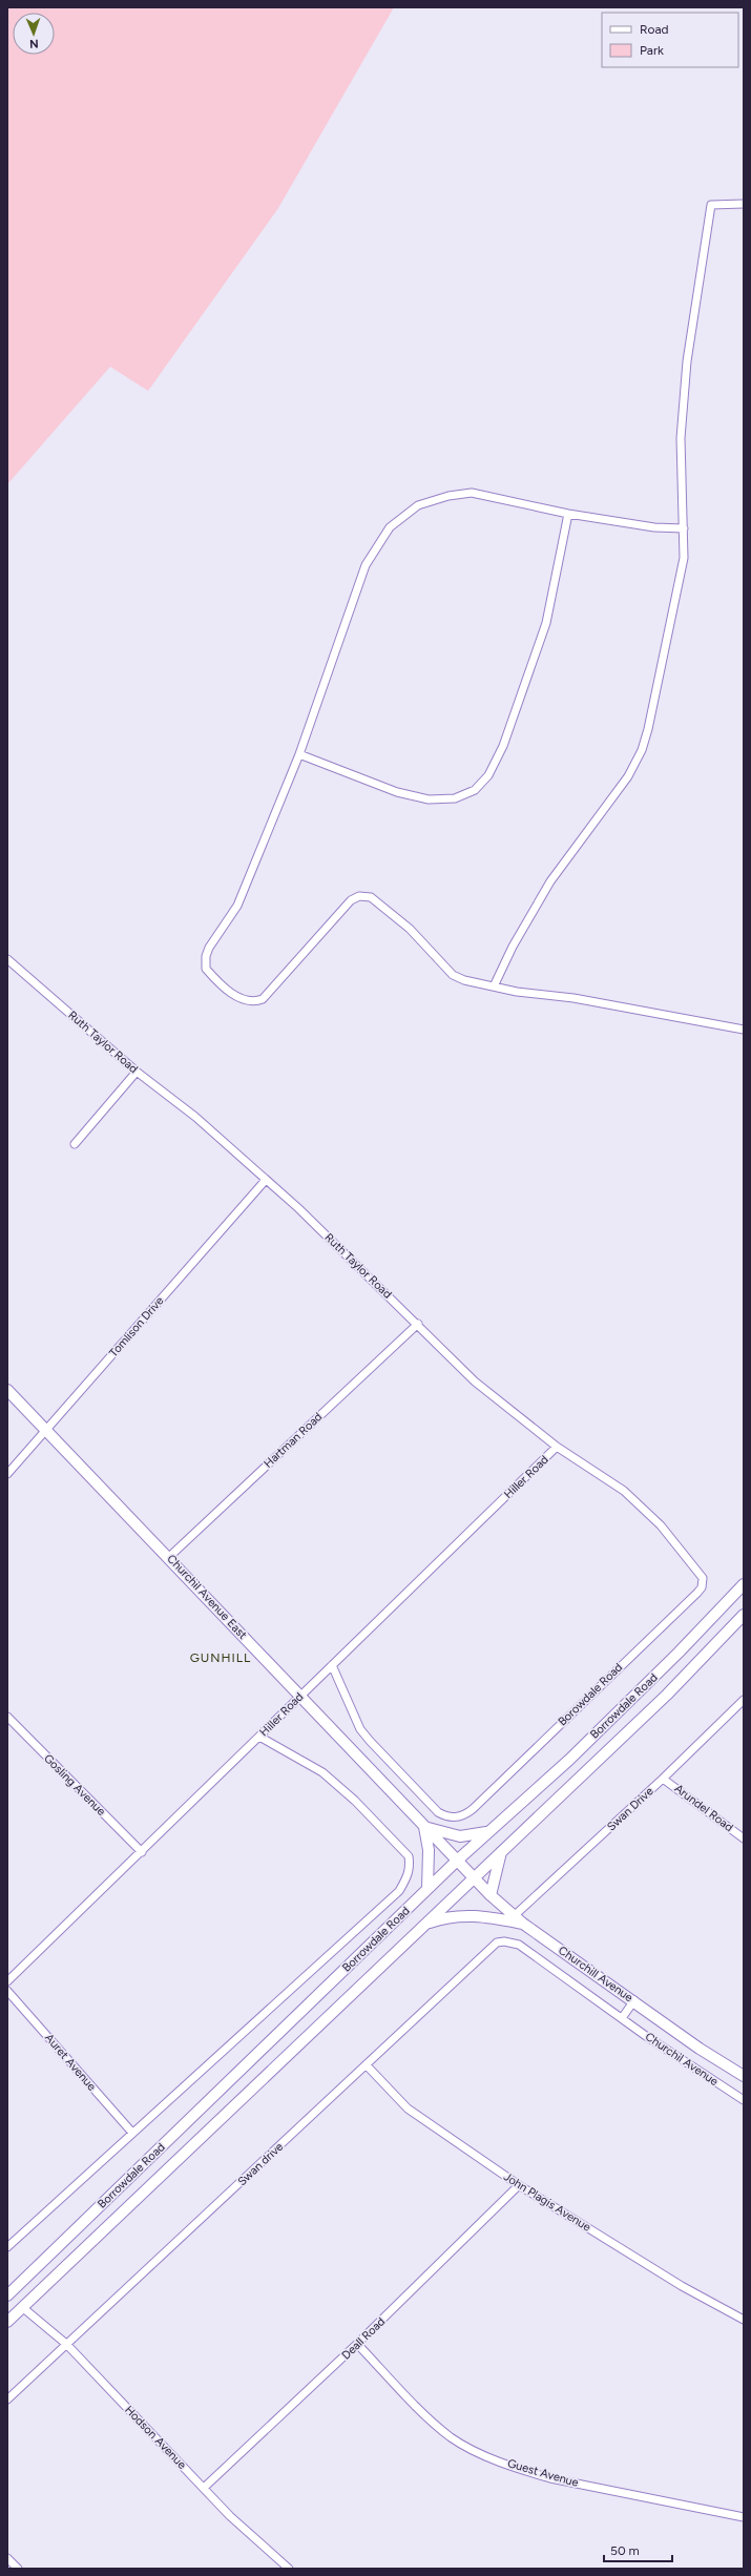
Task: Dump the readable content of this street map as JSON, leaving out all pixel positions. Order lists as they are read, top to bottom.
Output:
{
  "streets": {
    "main road": ["Churchil Avenue East", "Borrowdale Road", "Churchill Avenue"],
    "street": [
      "Ruth Taylor Road",
      "Tomlison Drive",
      "Hartman Road",
      "Hiller Road",
      "Borowdale Road",
      "Gosling Avenue",
      "Arundel Road",
      "Swan Drive",
      "Churchil Avenue",
      "Auret Avenue",
      "Swan drive",
      "John Plagis Avenue",
      "Deall Road",
      "Hodson Avenue",
      "Guest Avenue"
    ]
  },
  "crossings": [
    ["Ruth Taylor Road", "Tomlison Drive"],
    ["Ruth Taylor Road", "Hartman Road"],
    ["Ruth Taylor Road", "Hiller Road"],
    ["Ruth Taylor Road", "Borowdale Road"],
    ["Tomlison Drive", "Churchil Avenue East"],
    ["Hartman Road", "Churchil Avenue East"],
    ["Hiller Road", "Churchil Avenue East"],
    ["Hiller Road", "Borowdale Road"],
    ["Hiller Road", "Gosling Avenue"],
    ["Churchil Avenue East", "Borrowdale Road"],
    ["Churchil Avenue East", "Churchill Avenue"],
    ["Borrowdale Road", "Churchill Avenue"],
    ["Borrowdale Road", "Hodson Avenue"],
    ["Arundel Road", "Swan Drive"],
    ["Swan Drive", "Churchill Avenue"],
    ["Churchil Avenue", "Swan drive"],
    ["Swan drive", "John Plagis Avenue"],
    ["Swan drive", "Hodson Avenue"],
    ["John Plagis Avenue", "Deall Road"],
    ["Deall Road", "Hodson Avenue"],
    ["Deall Road", "Guest Avenue"]
  ],
  "districts": ["GUNHILL"],
  "legend": ["Road", "Park"],
  "scale_bar": "50 m",
  "north": "bottom"
}
